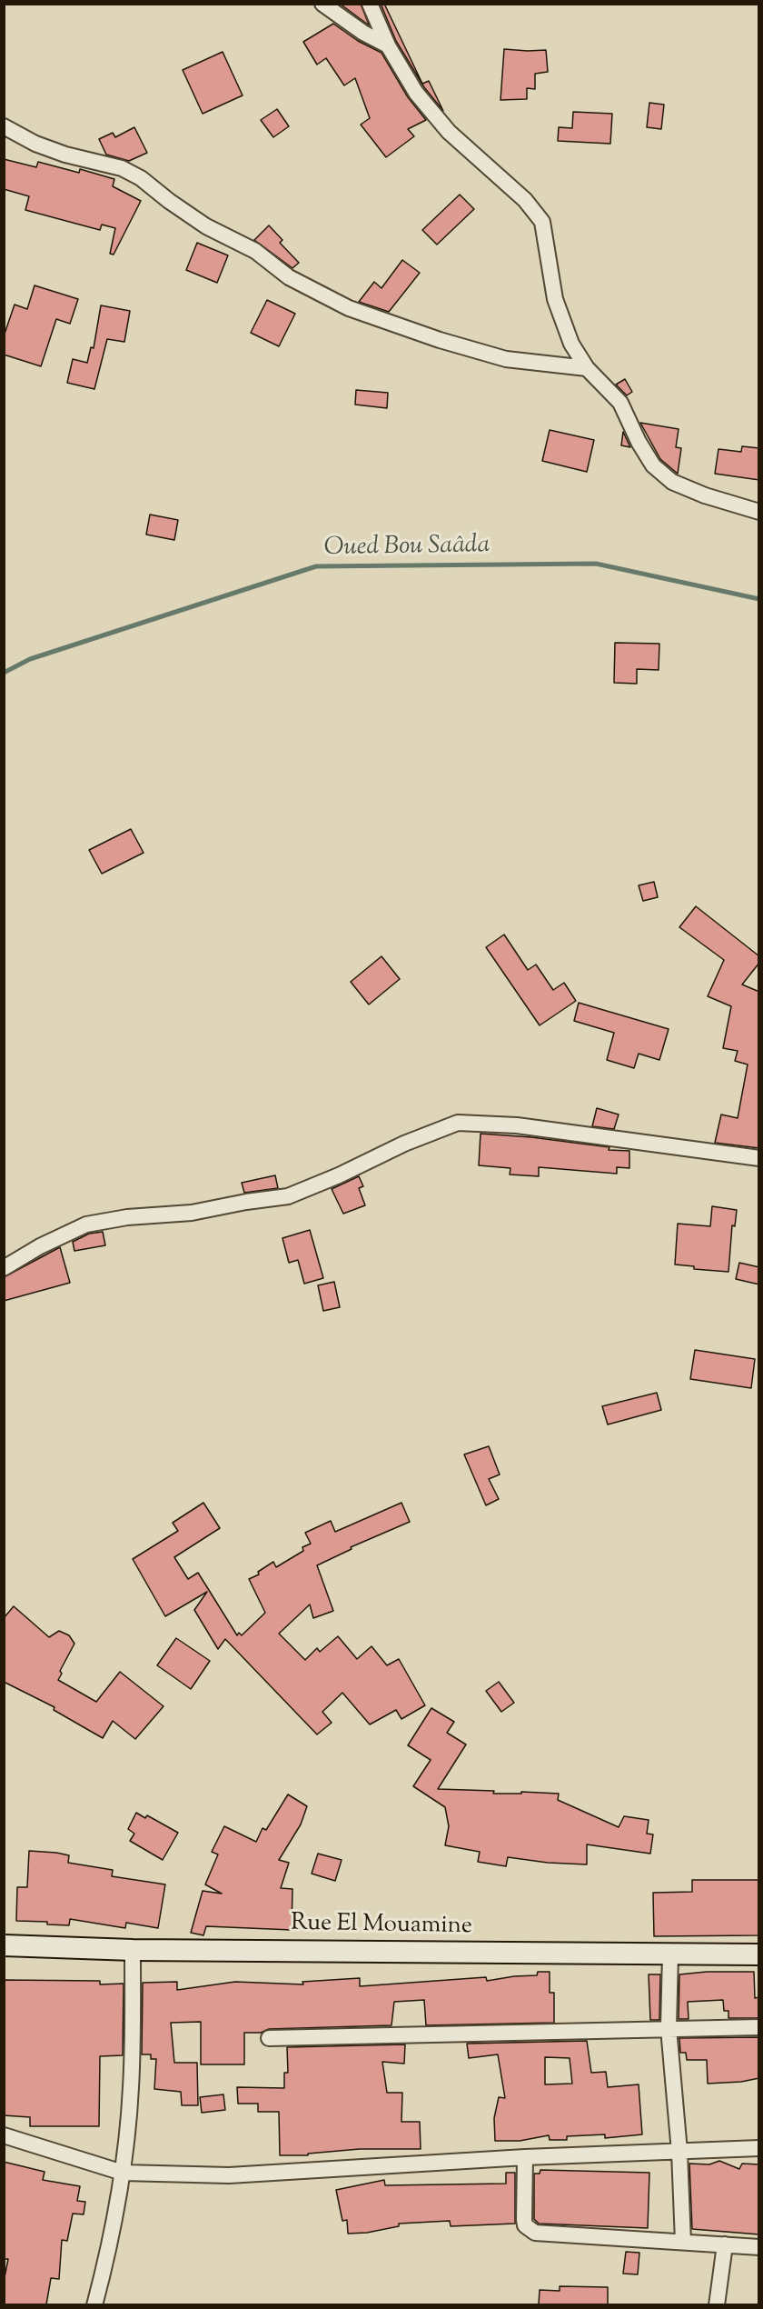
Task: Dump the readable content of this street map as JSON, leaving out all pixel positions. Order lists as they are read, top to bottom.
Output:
{
  "streets": {
    "main road": ["Rue El Mouamine"]
  },
  "water": ["Oued Bou Saâda"]
}
